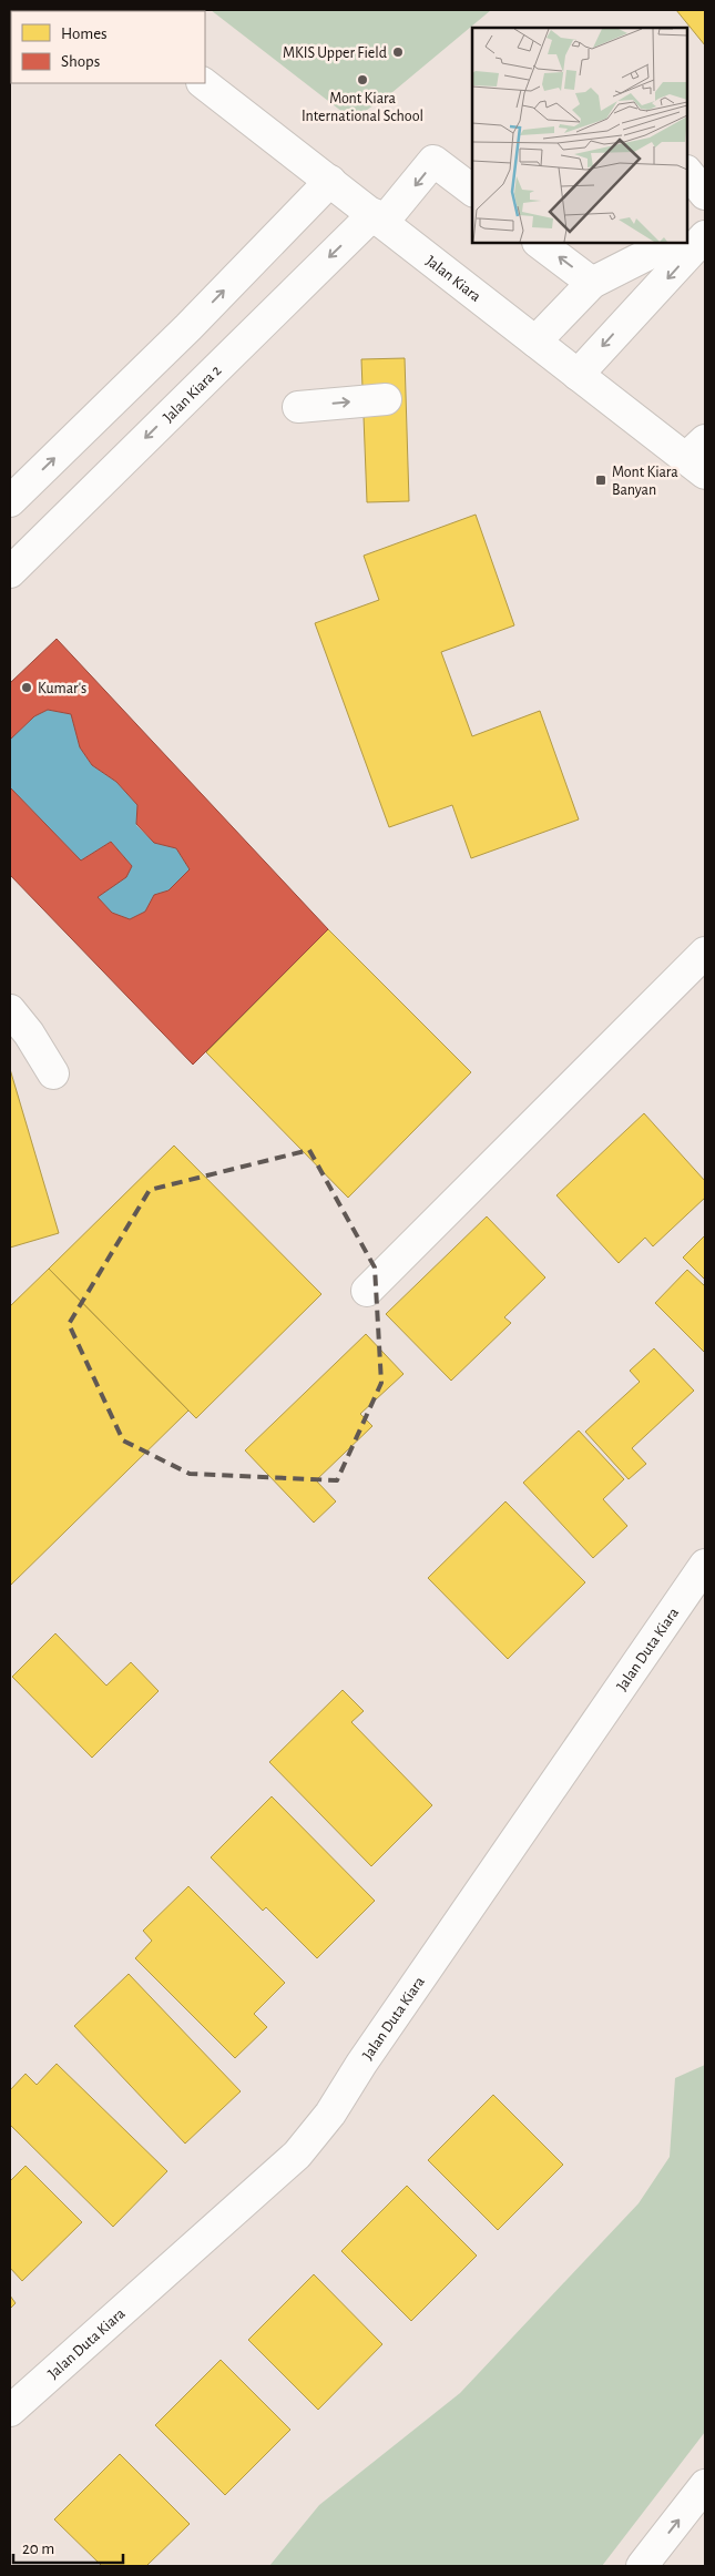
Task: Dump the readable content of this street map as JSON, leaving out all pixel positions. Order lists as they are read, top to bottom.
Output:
{
  "streets": {
    "main road": ["Jalan Kiara", "Jalan Kiara 2", "Jalan Duta Kiara"]
  },
  "crossings": [
    ["Jalan Kiara", "Jalan Kiara 2"]
  ],
  "places": {
    "other": ["MKIS Upper Field", "Mont Kiara International School", "Kumar's"],
    "transit": ["Mont Kiara Banyan"]
  },
  "legend": ["Homes", "Shops"],
  "scale_bar": "20 m"
}
